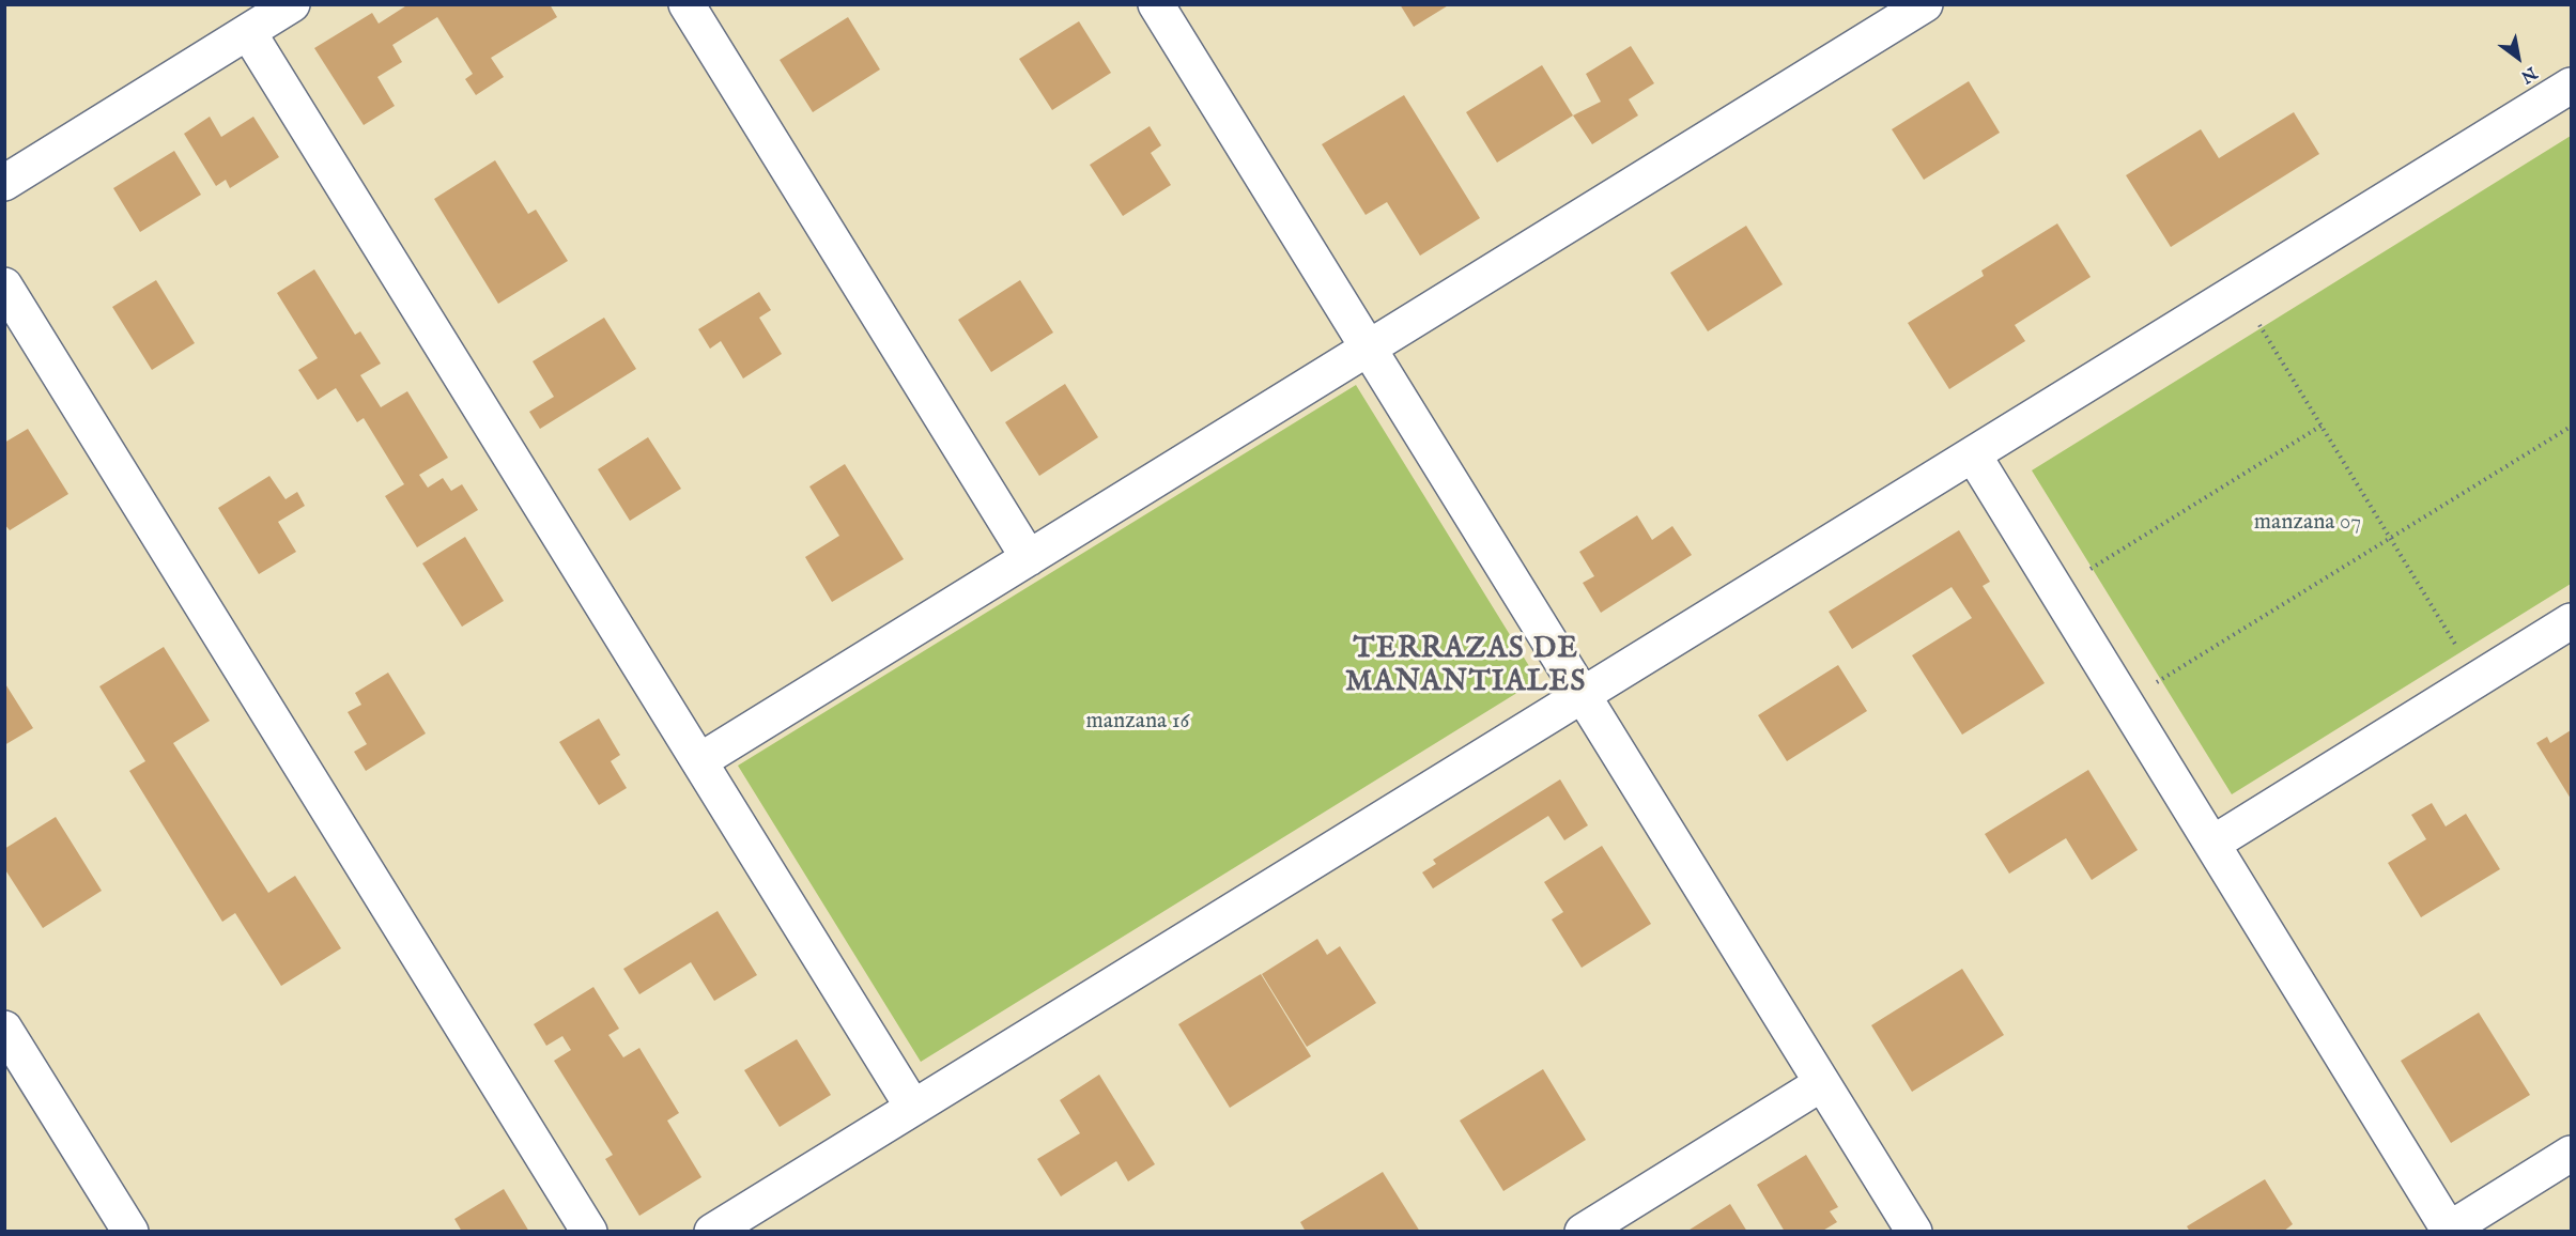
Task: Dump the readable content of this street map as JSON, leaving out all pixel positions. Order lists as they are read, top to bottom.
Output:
{
  "districts": ["TERRAZAS DE MANANTIALES"],
  "parks": ["manzana 07", "manzana 16"],
  "north": "bottom right"
}
